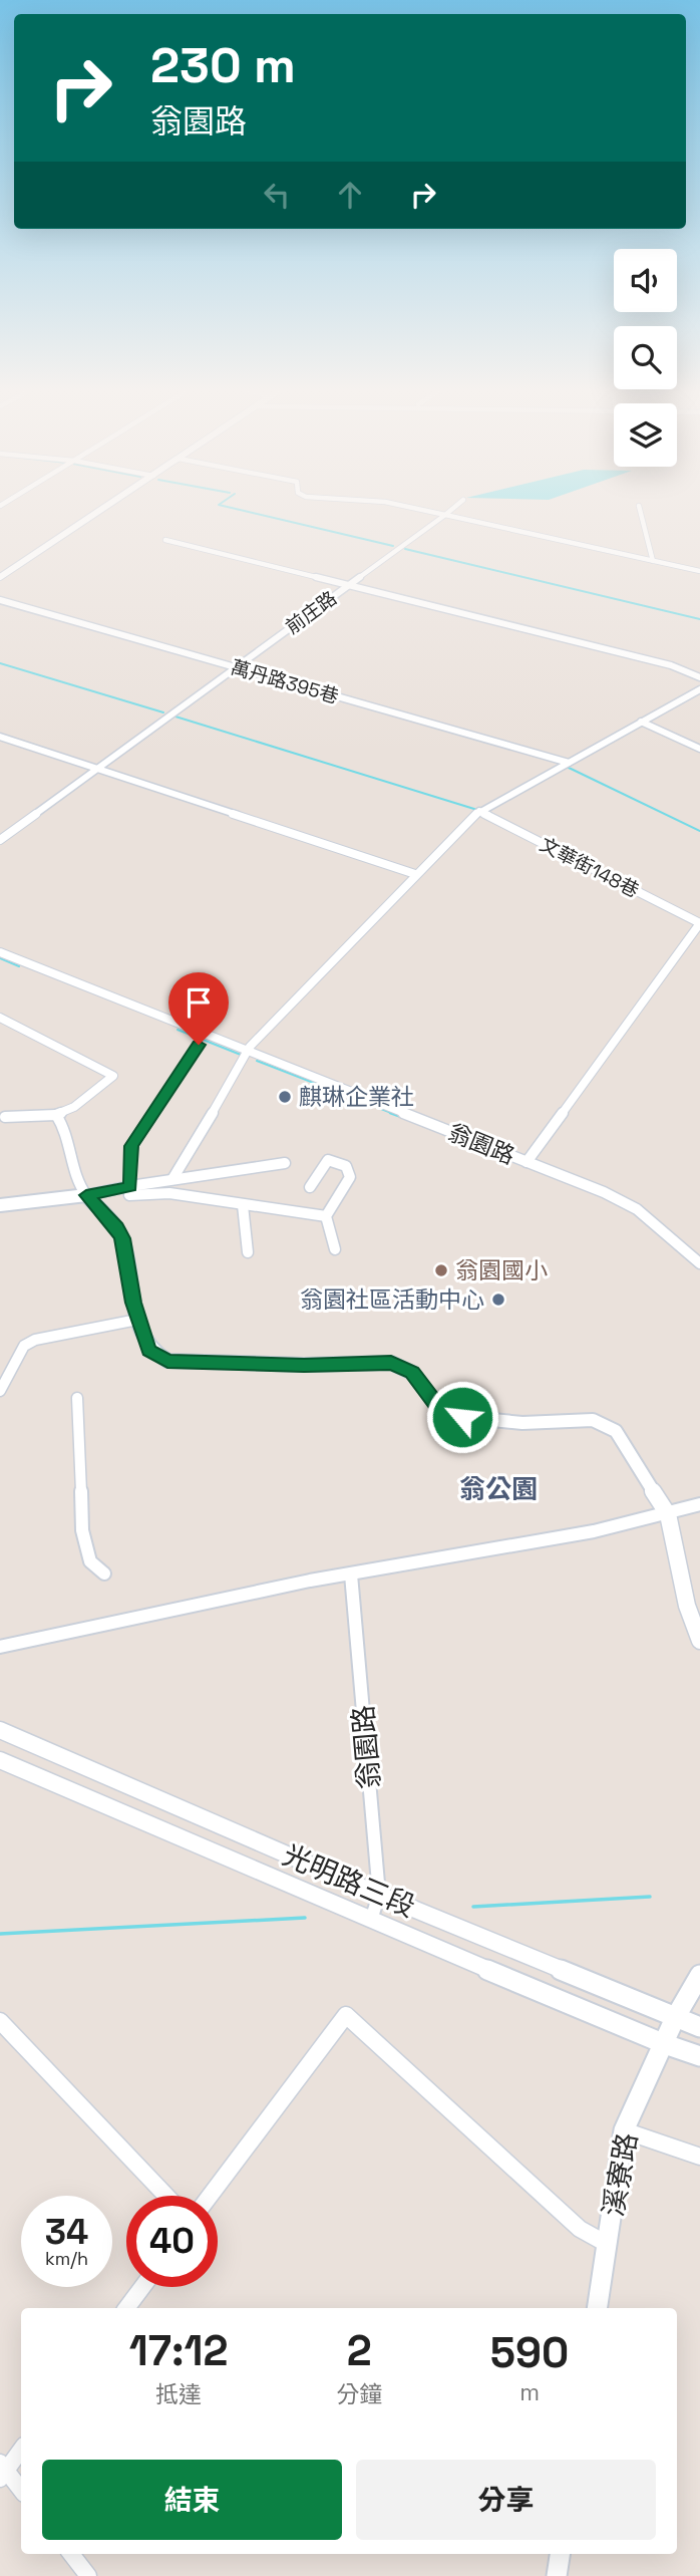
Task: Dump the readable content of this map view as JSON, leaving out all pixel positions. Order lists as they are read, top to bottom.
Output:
{
  "streets": {
    "street": [
      "前庄路",
      "萬丹路395巷",
      "文華街148巷",
      "翁園路",
      "光明路三段",
      "溪寮路"
    ]
  },
  "crossings": [
    ["前庄路", "萬丹路395巷"],
    ["翁園路", "光明路三段"],
    ["光明路三段", "溪寮路"]
  ],
  "districts": ["翁公園"],
  "places": ["麒琳企業社", "翁園國小", "翁園社區活動中心"],
  "page": {
    "turn": ["230 m", "翁園路"],
    "speed": "34 km/h",
    "limit": "40",
    "eta": [
      "17:12",
      "抵達",
      "2",
      "分鐘",
      "590",
      "m"
    ],
    "buttons": ["結束", "分享"]
  }
}
